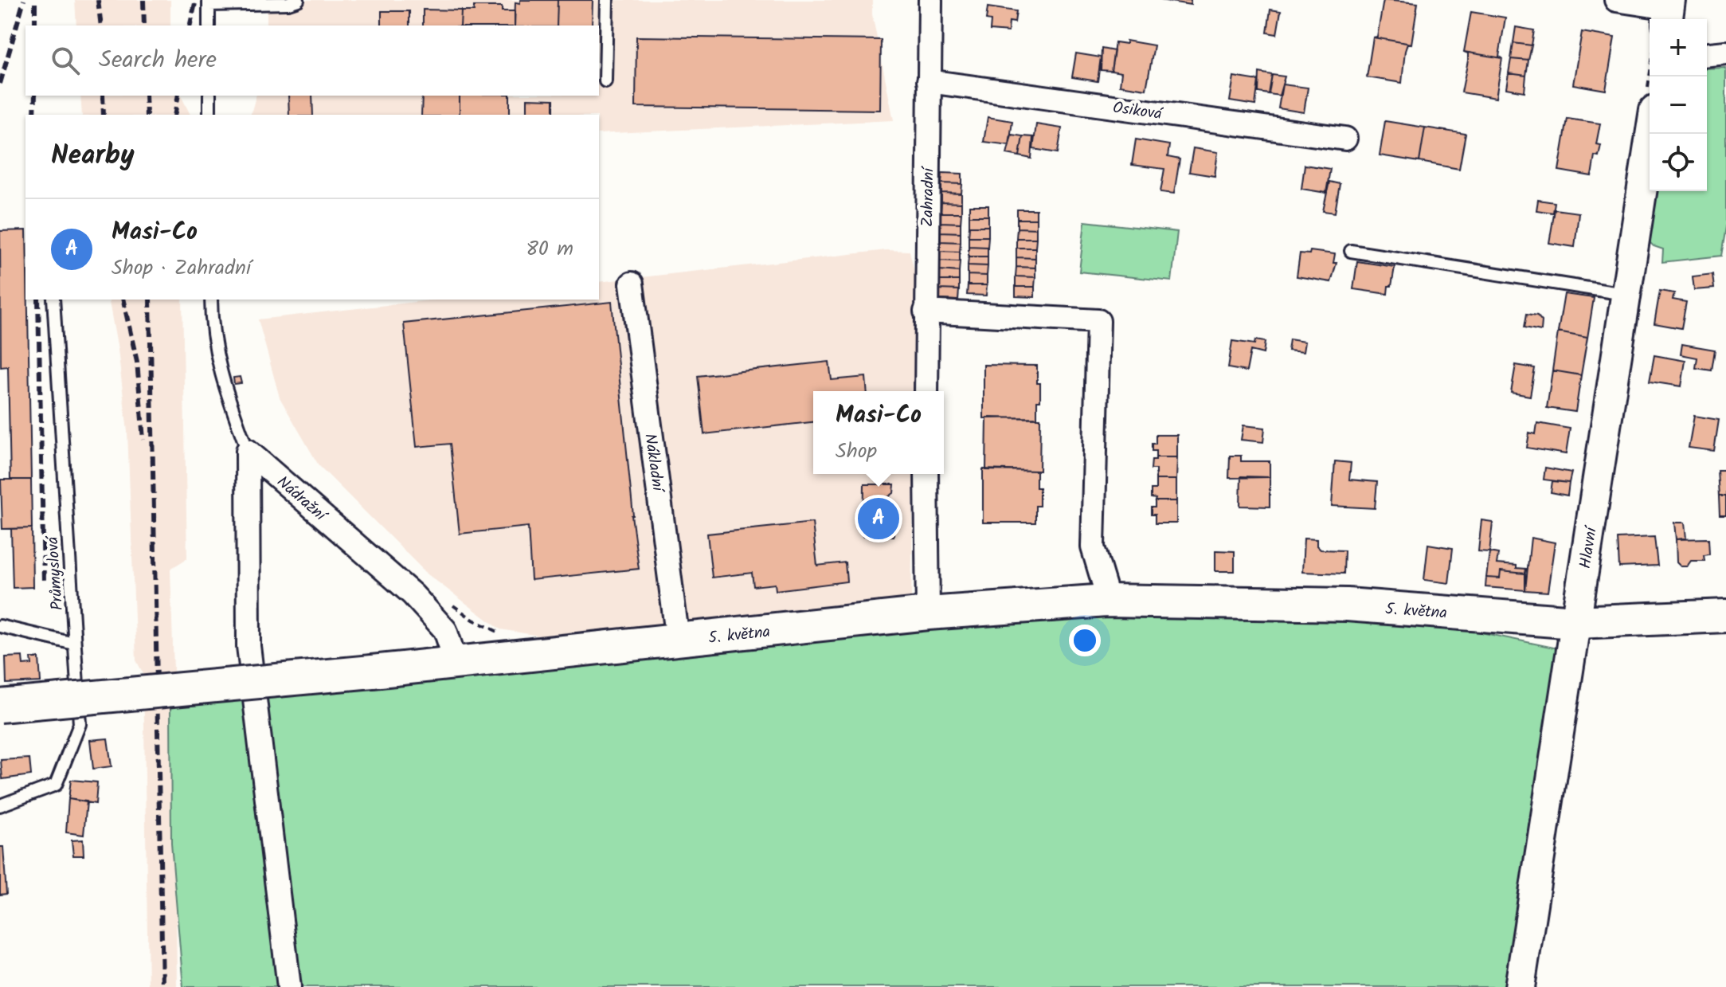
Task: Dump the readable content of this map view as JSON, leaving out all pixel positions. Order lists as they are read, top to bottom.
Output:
{
  "streets": {
    "main road": ["5. května"],
    "street": [
      "Osiková",
      "Zahradní",
      "Nákladní",
      "Nádražní",
      "Hlavní"
    ],
    "lane": ["Průmyslová"]
  },
  "crossings": [
    ["Osiková", "Zahradní"],
    ["Nákladní", "5. května"],
    ["Nádražní", "5. května"],
    ["Hlavní", "5. května"]
  ],
  "page": {
    "map_buttons": ["+", "−"],
    "search": "Search here",
    "heading": "Nearby",
    "list": [
      {
        "mark": "A",
        "name": "Masi-Co",
        "note": "Shop · Zahradní",
        "value": "80 m"
      }
    ],
    "popup": ["Masi-Co", "Shop"],
    "pins": "A"
  }
}
